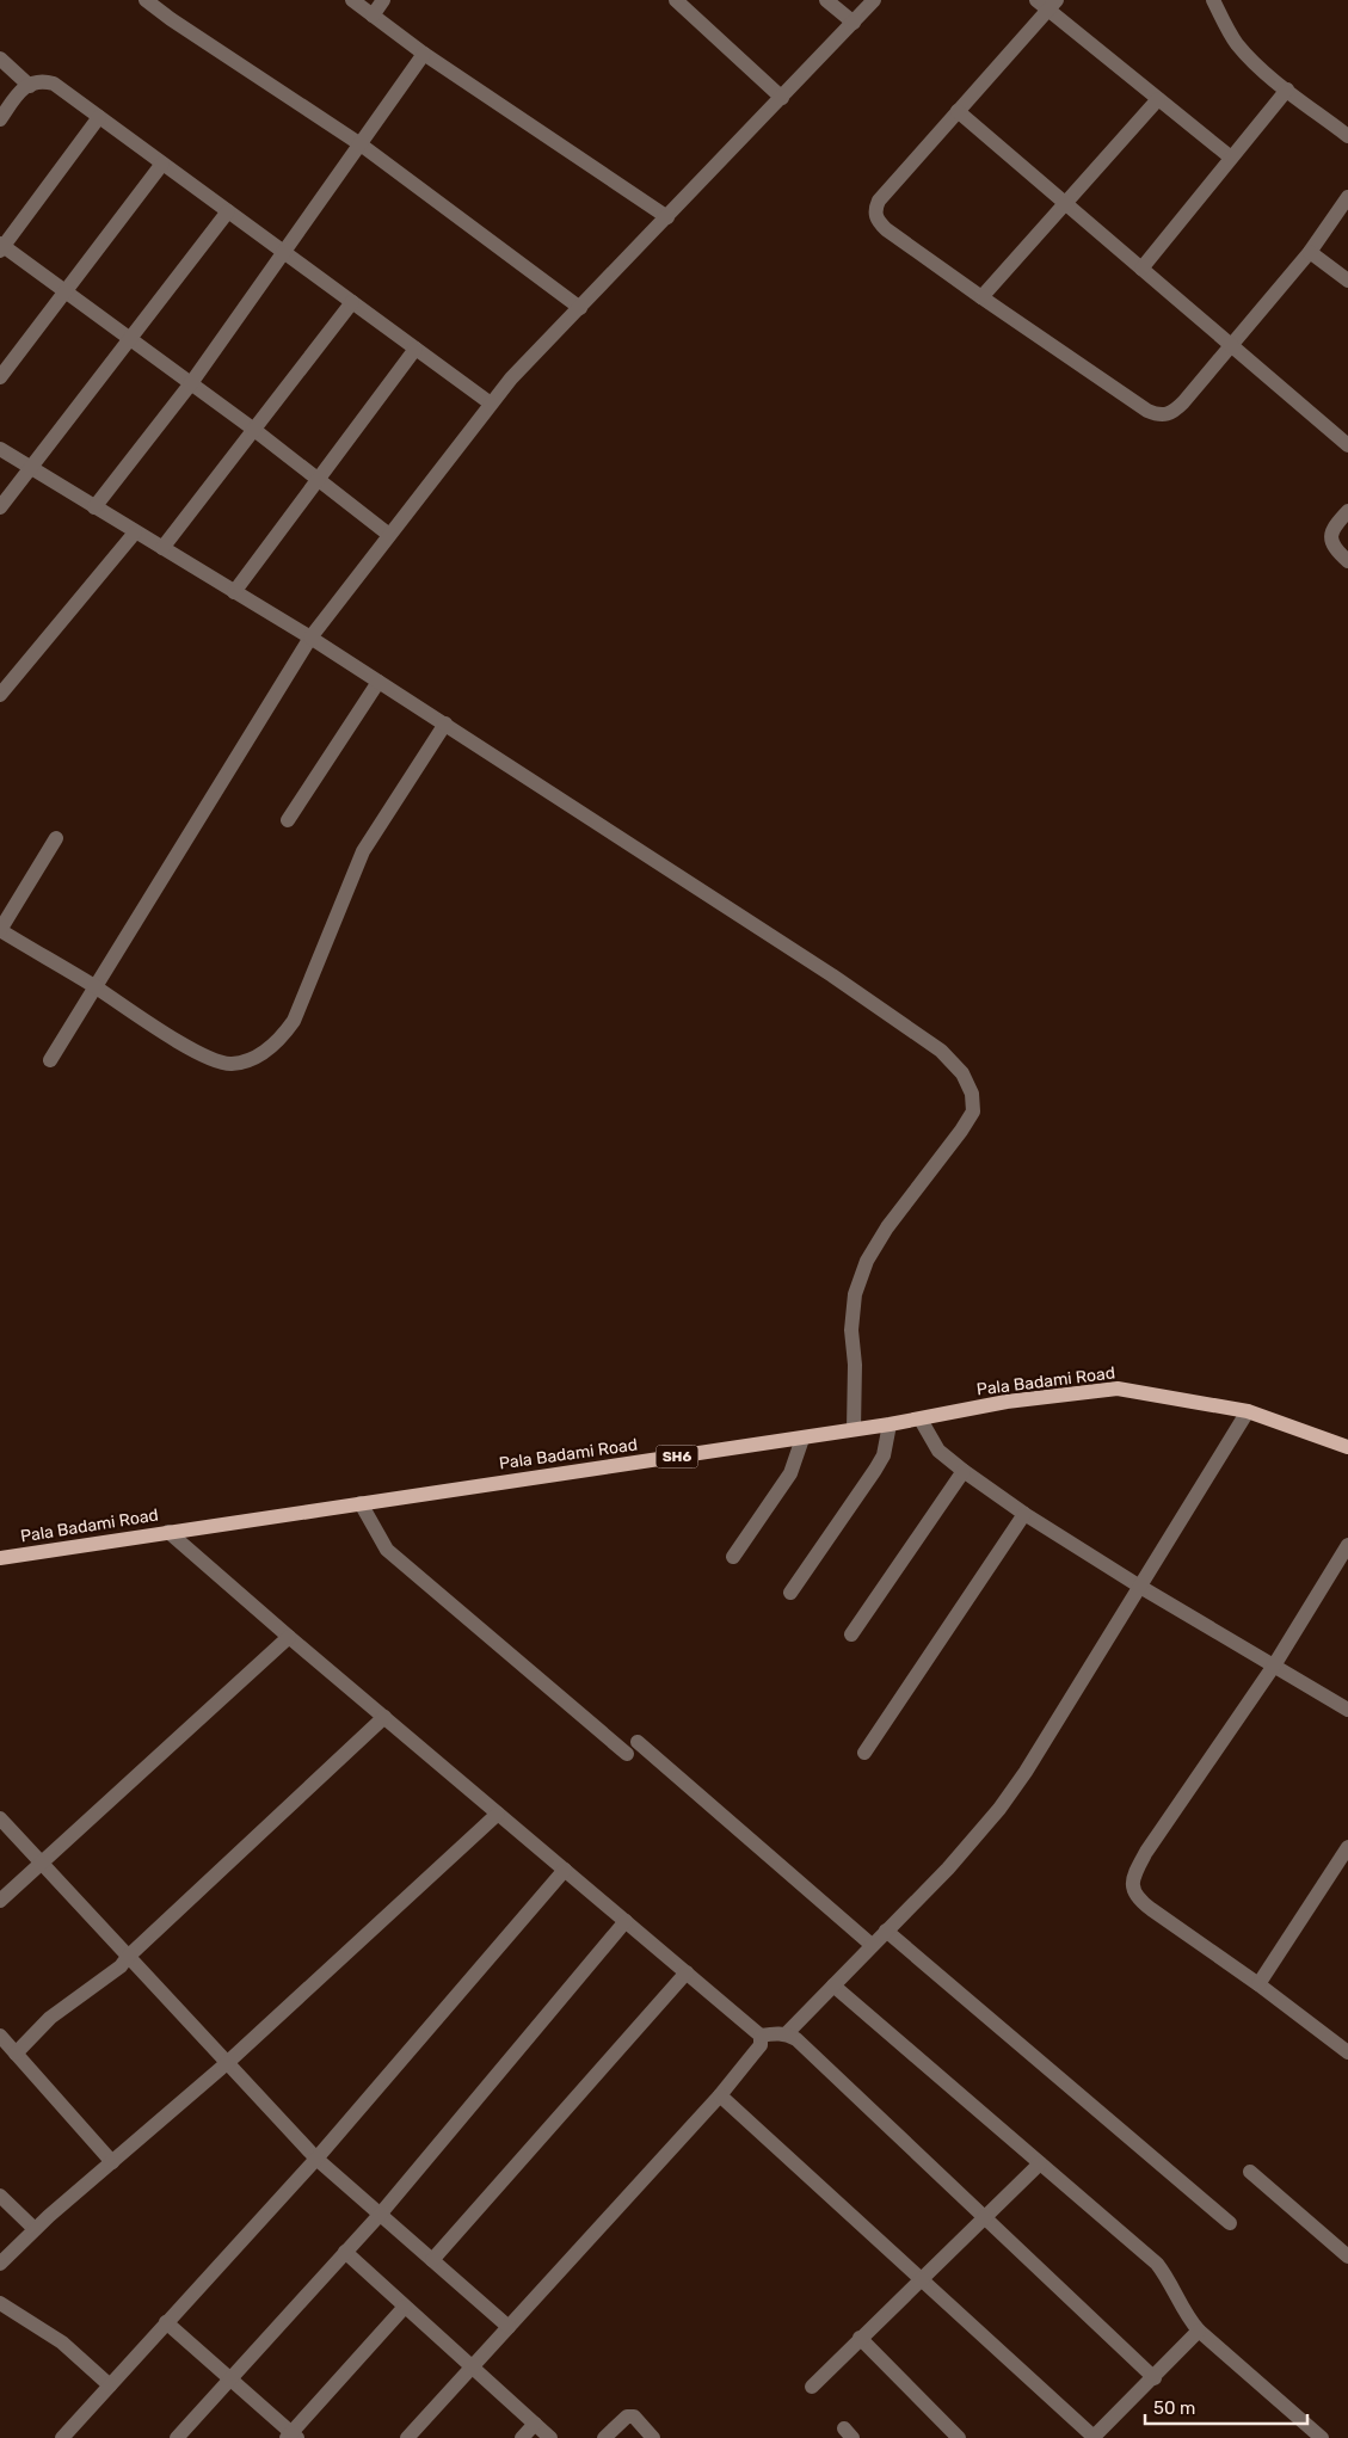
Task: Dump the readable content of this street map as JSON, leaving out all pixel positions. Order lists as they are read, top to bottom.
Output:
{
  "streets": {
    "main road": ["Pala Badami Road", "SH6"]
  },
  "scale_bar": "50 m"
}
